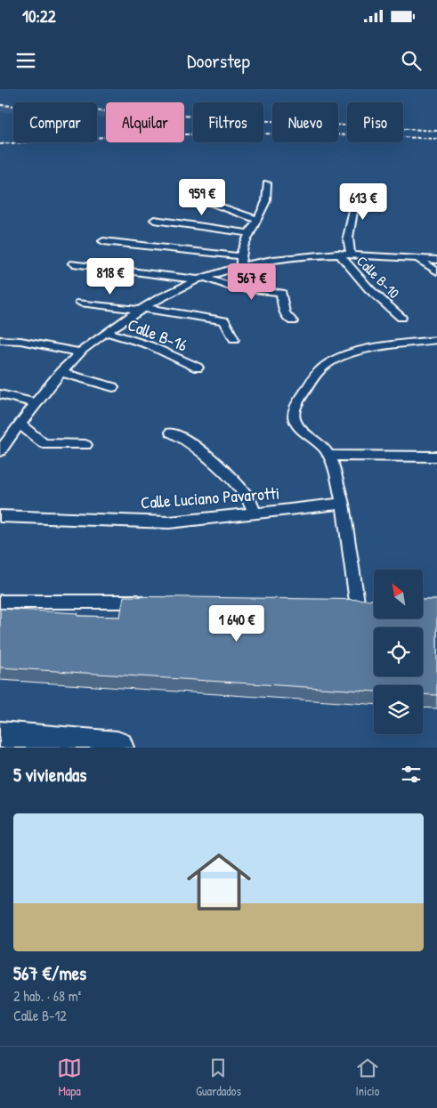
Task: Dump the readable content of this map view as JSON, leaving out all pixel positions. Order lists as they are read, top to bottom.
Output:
{
  "streets": {
    "street": ["Calle B-10", "Calle B-16", "Calle Luciano Pavarotti"]
  },
  "north": "top left",
  "page": {
    "status": "10:22",
    "header": "Doorstep",
    "chip": [
      "Comprar",
      "Alquilar",
      "Filtros",
      "Nuevo",
      "Piso"
    ],
    "price": [
      "959 €",
      "613 €",
      "818 €",
      "567 €",
      "1 640 €"
    ],
    "heading": "5 viviendas",
    "list": [
      {
        "name": "567 €/mes",
        "note": "2 hab. · 68 m² · Calle B-12"
      }
    ],
    "tabs": ["Mapa", "Guardados", "Inicio"]
  }
}
